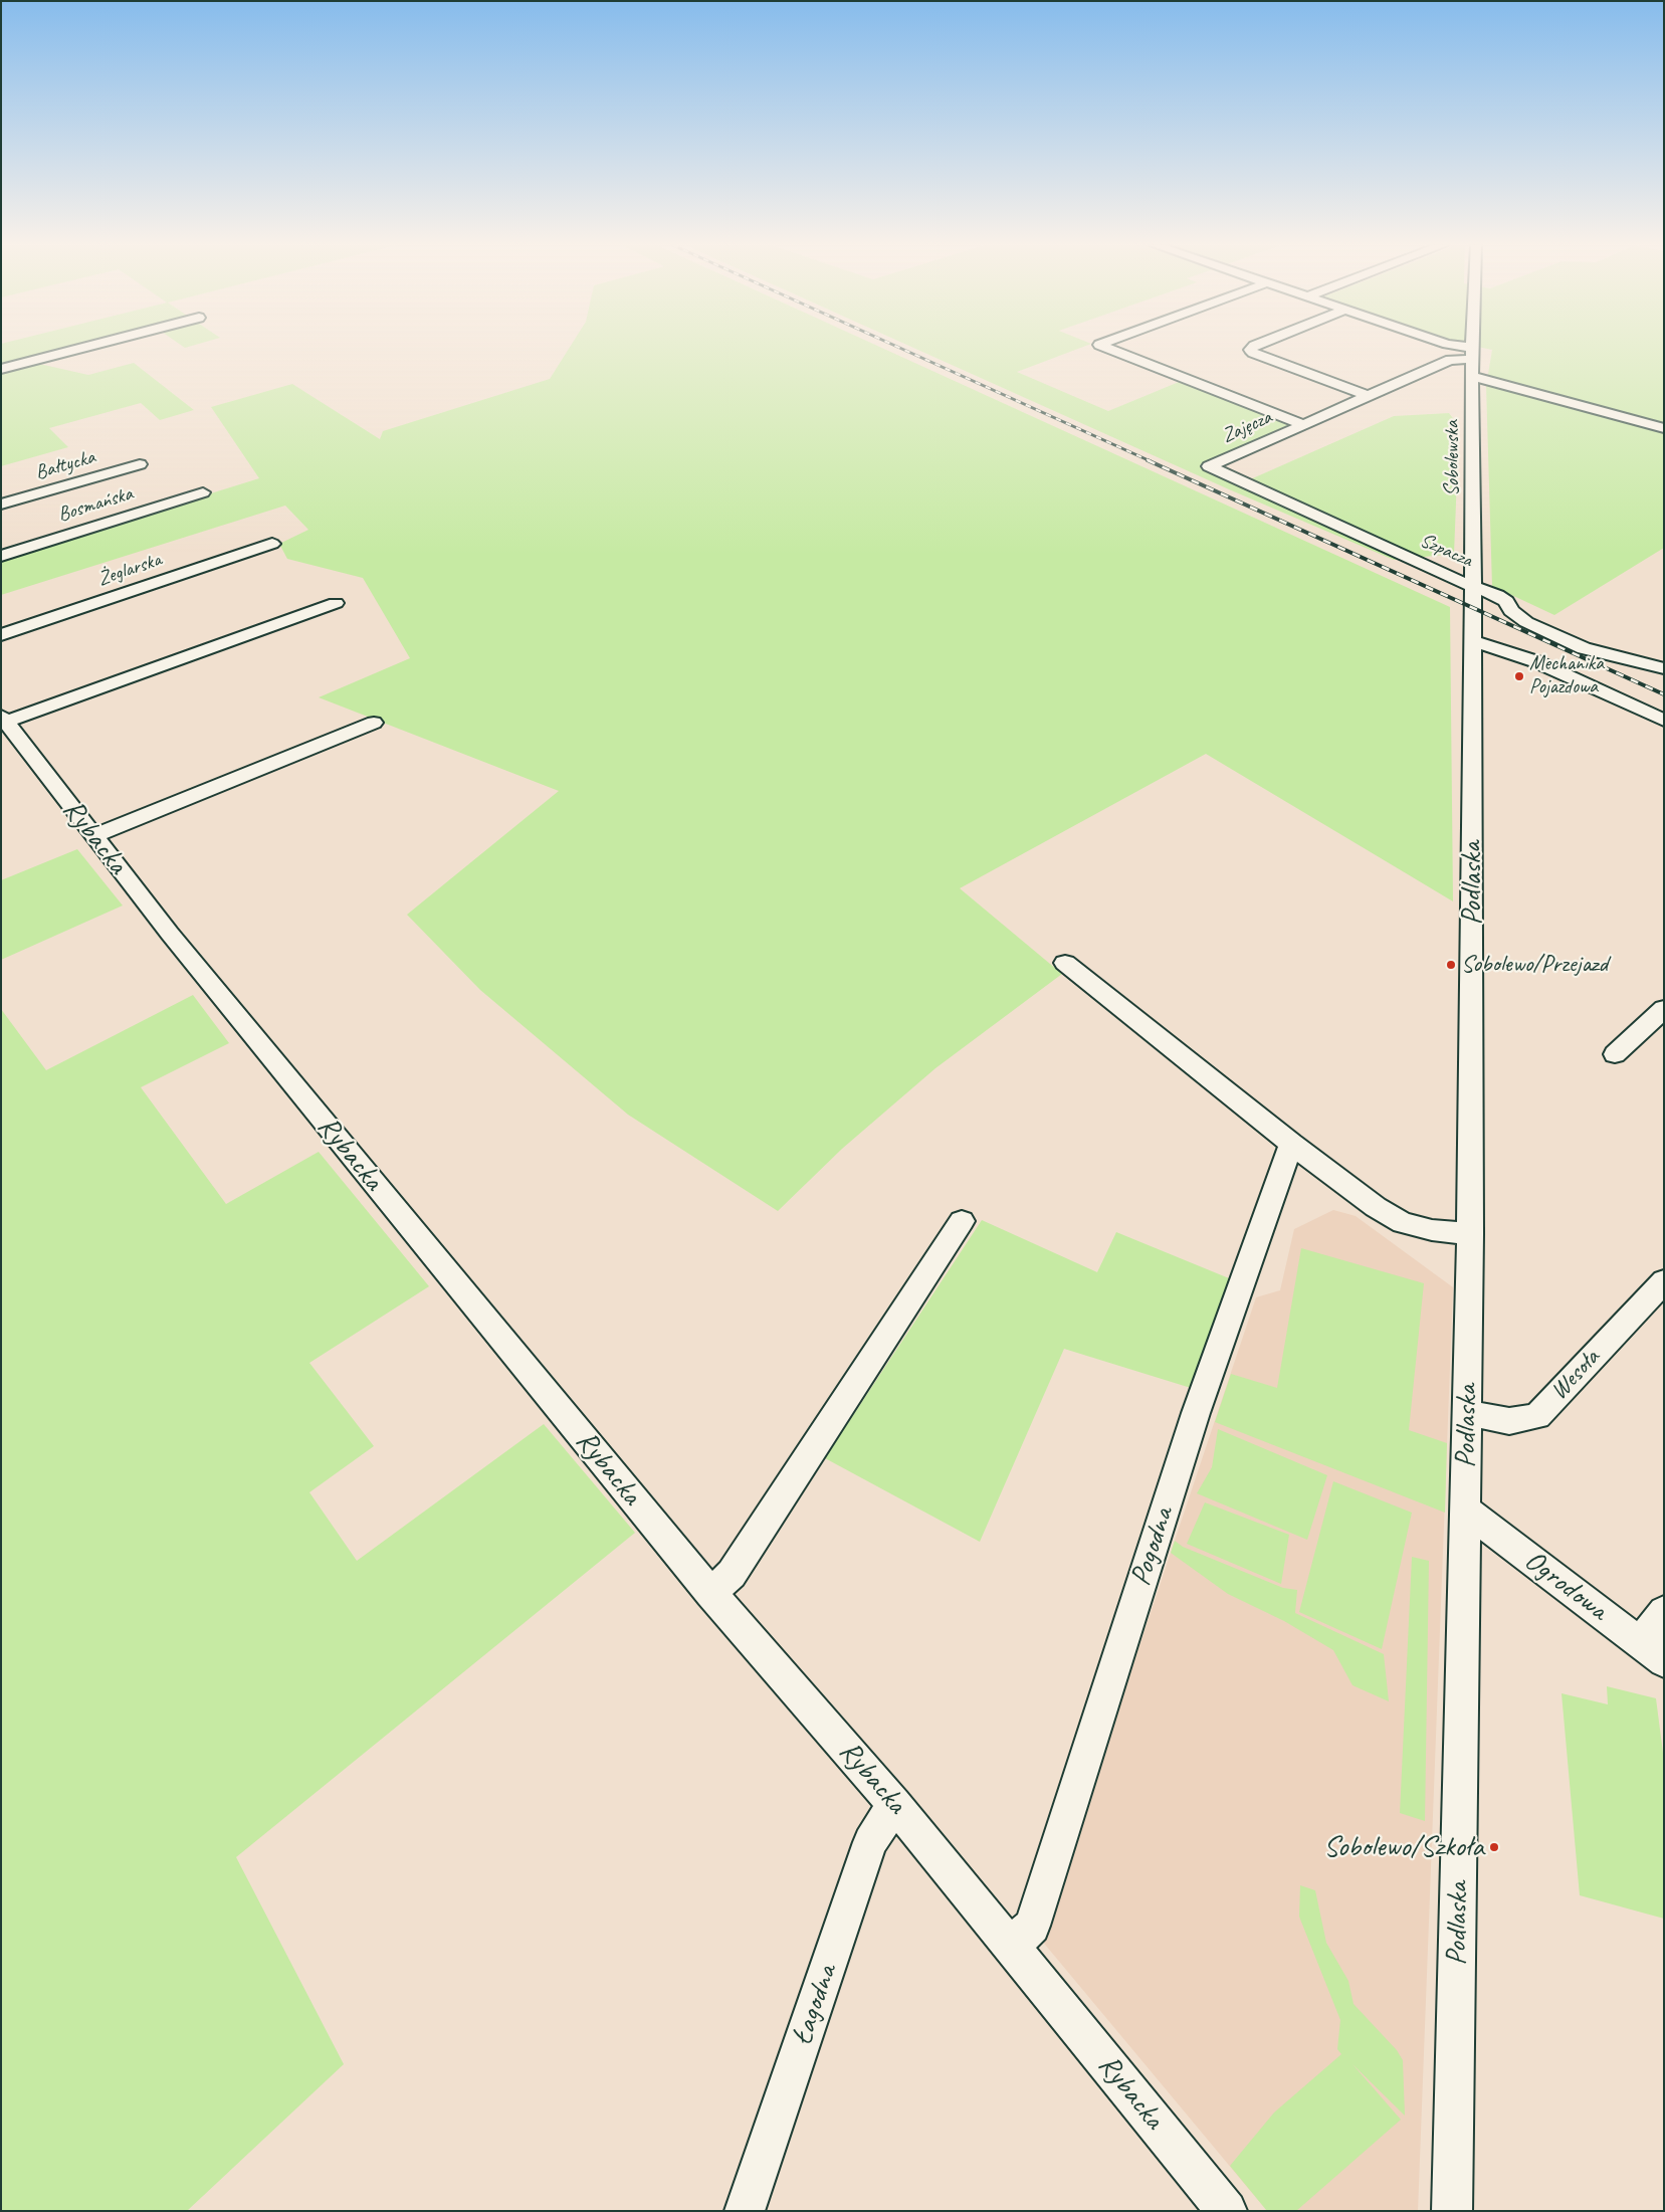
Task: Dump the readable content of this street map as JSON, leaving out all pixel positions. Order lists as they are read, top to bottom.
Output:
{
  "streets": {
    "street": [
      "Zajęcza",
      "Sobolewska",
      "Bałtycka",
      "Bosmańska",
      "Szpacza",
      "Żeglarska",
      "Rybacka",
      "Podlaska",
      "Wesoła",
      "Pogodna",
      "Ogrodowa",
      "Łagodna"
    ]
  },
  "crossings": [
    ["Zajęcza", "Sobolewska"],
    ["Zajęcza", "Szpacza"],
    ["Sobolewska", "Szpacza"],
    ["Sobolewska", "Podlaska"],
    ["Rybacka", "Pogodna"],
    ["Rybacka", "Łagodna"],
    ["Podlaska", "Wesoła"],
    ["Podlaska", "Ogrodowa"]
  ],
  "places": ["Mechanika Pojazdowa", "Sobolewo/Przejazd", "Sobolewo/Szkoła"]
}
